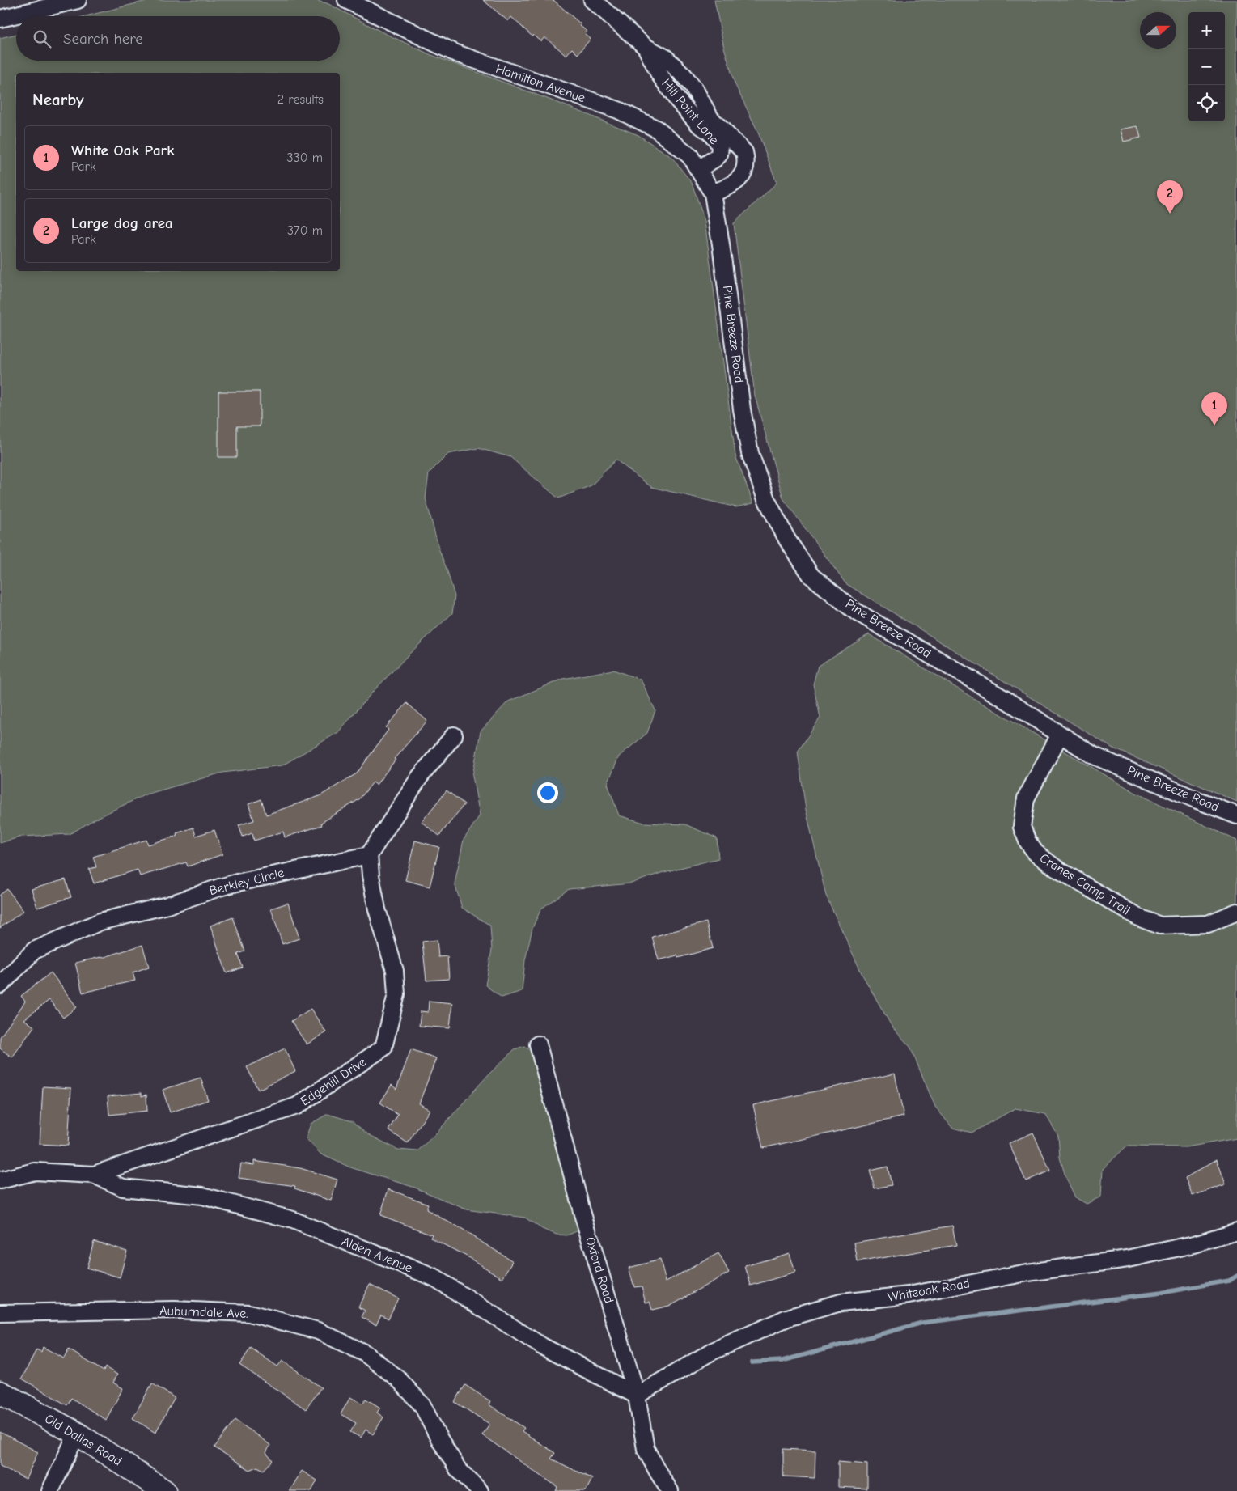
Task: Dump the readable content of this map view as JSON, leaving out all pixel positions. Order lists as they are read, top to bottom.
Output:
{
  "streets": {
    "street": [
      "Hamilton Avenue",
      "Hill Point Lane",
      "Pine Breeze Road",
      "Berkley Circle",
      "Cranes Camp Trail",
      "Edgehill Drive",
      "Alden Avenue",
      "Oxford Road",
      "Whiteoak Road",
      "Auburndale Ave.",
      "Old Dallas Road"
    ]
  },
  "crossings": [
    ["Hamilton Avenue", "Hill Point Lane"],
    ["Hamilton Avenue", "Pine Breeze Road"],
    ["Hill Point Lane", "Pine Breeze Road"],
    ["Pine Breeze Road", "Cranes Camp Trail"],
    ["Berkley Circle", "Edgehill Drive"],
    ["Edgehill Drive", "Alden Avenue"],
    ["Alden Avenue", "Oxford Road"],
    ["Alden Avenue", "Whiteoak Road"],
    ["Oxford Road", "Whiteoak Road"]
  ],
  "north": "right",
  "page": {
    "map_buttons": ["+", "−"],
    "search": "Search here",
    "heading": ["Nearby", "2 results"],
    "list": [
      {
        "mark": "1",
        "name": "White Oak Park",
        "note": "Park",
        "value": "330 m"
      },
      {
        "mark": "2",
        "name": "Large dog area",
        "note": "Park",
        "value": "370 m"
      }
    ],
    "pins": ["2", "1"]
  }
}
